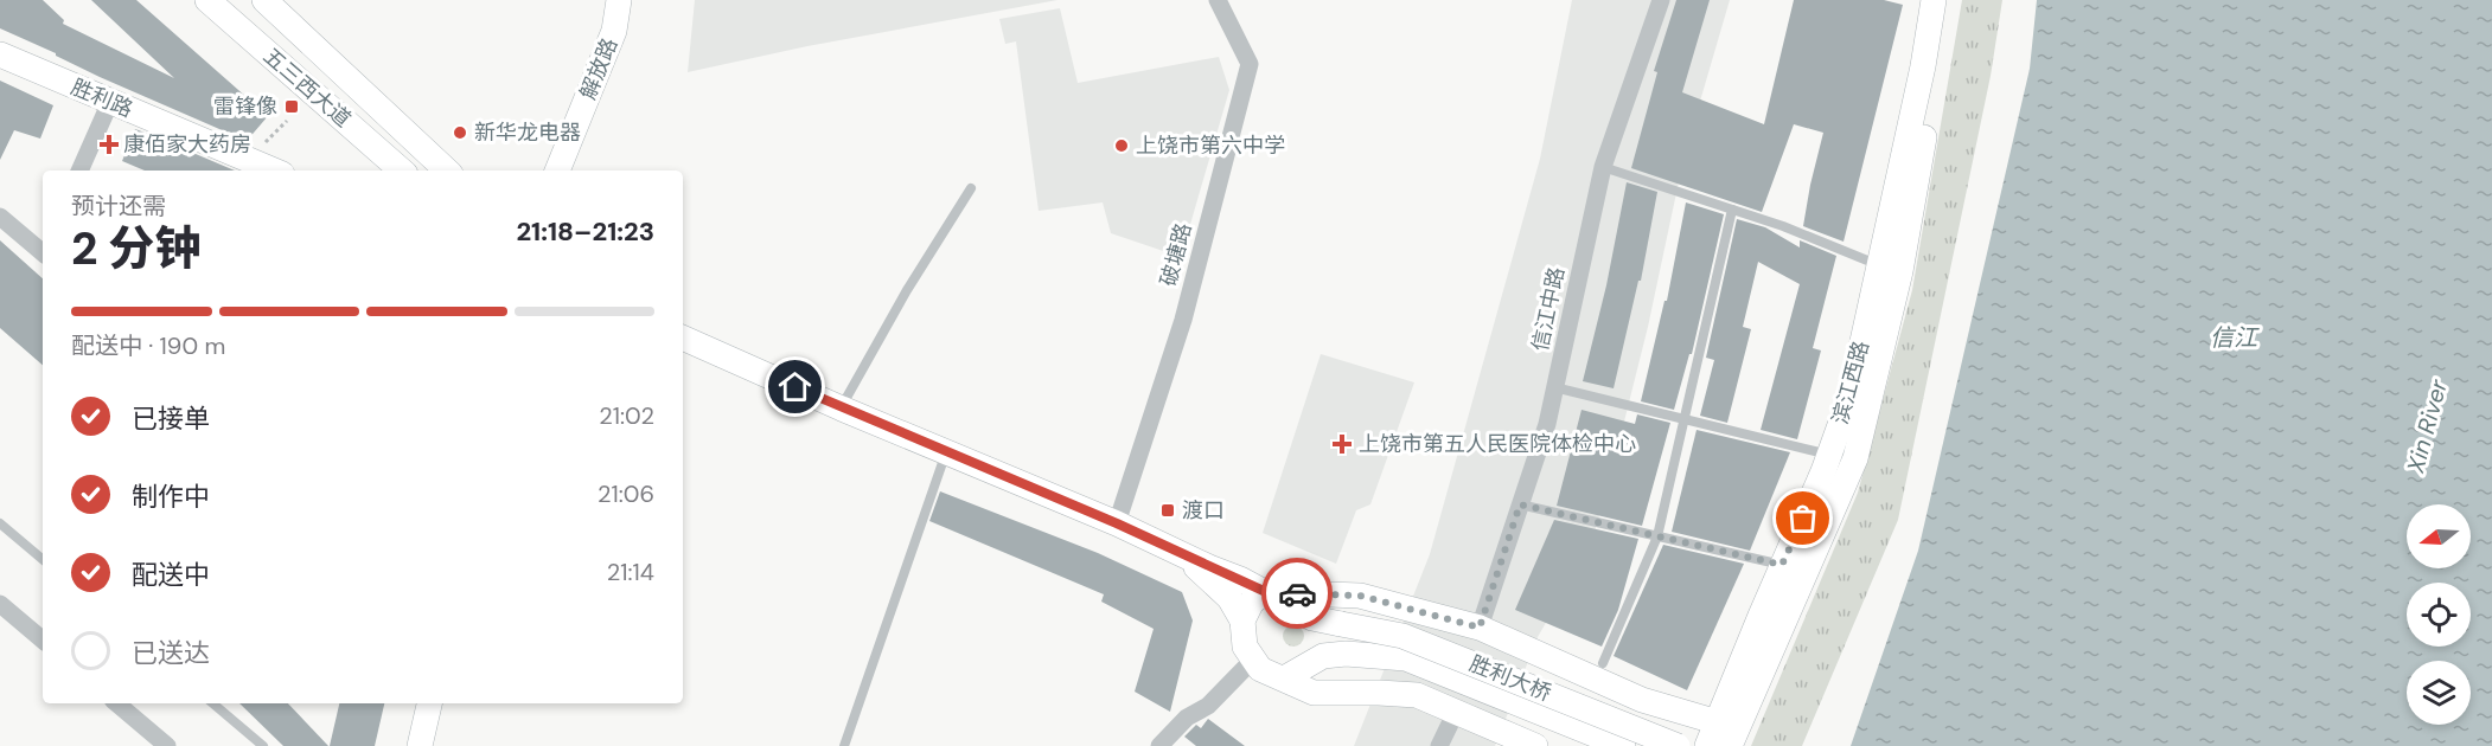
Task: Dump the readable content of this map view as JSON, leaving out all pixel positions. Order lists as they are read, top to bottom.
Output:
{
  "streets": {
    "main road": [
      "解放路",
      "五三西大道",
      "胜利路",
      "滨江西路",
      "胜利大桥"
    ],
    "street": ["破塘路", "信江中路"]
  },
  "water": ["信江", "Xin River"],
  "places": {
    "transit": ["雷锋像", "渡口"],
    "other": ["新华龙电器", "上饶市第六中学"],
    "health": ["康佰家大药房", "上饶市第五人民医院体检中心"]
  },
  "north": "left",
  "page": {
    "heading": ["2 分钟", "预计还需", "21:18–21:23"],
    "bar": "配送中 · 190 m",
    "list": [
      ["已接单", "21:02"],
      ["制作中", "21:06"],
      ["配送中", "21:14"],
      "已送达"
    ]
  }
}
